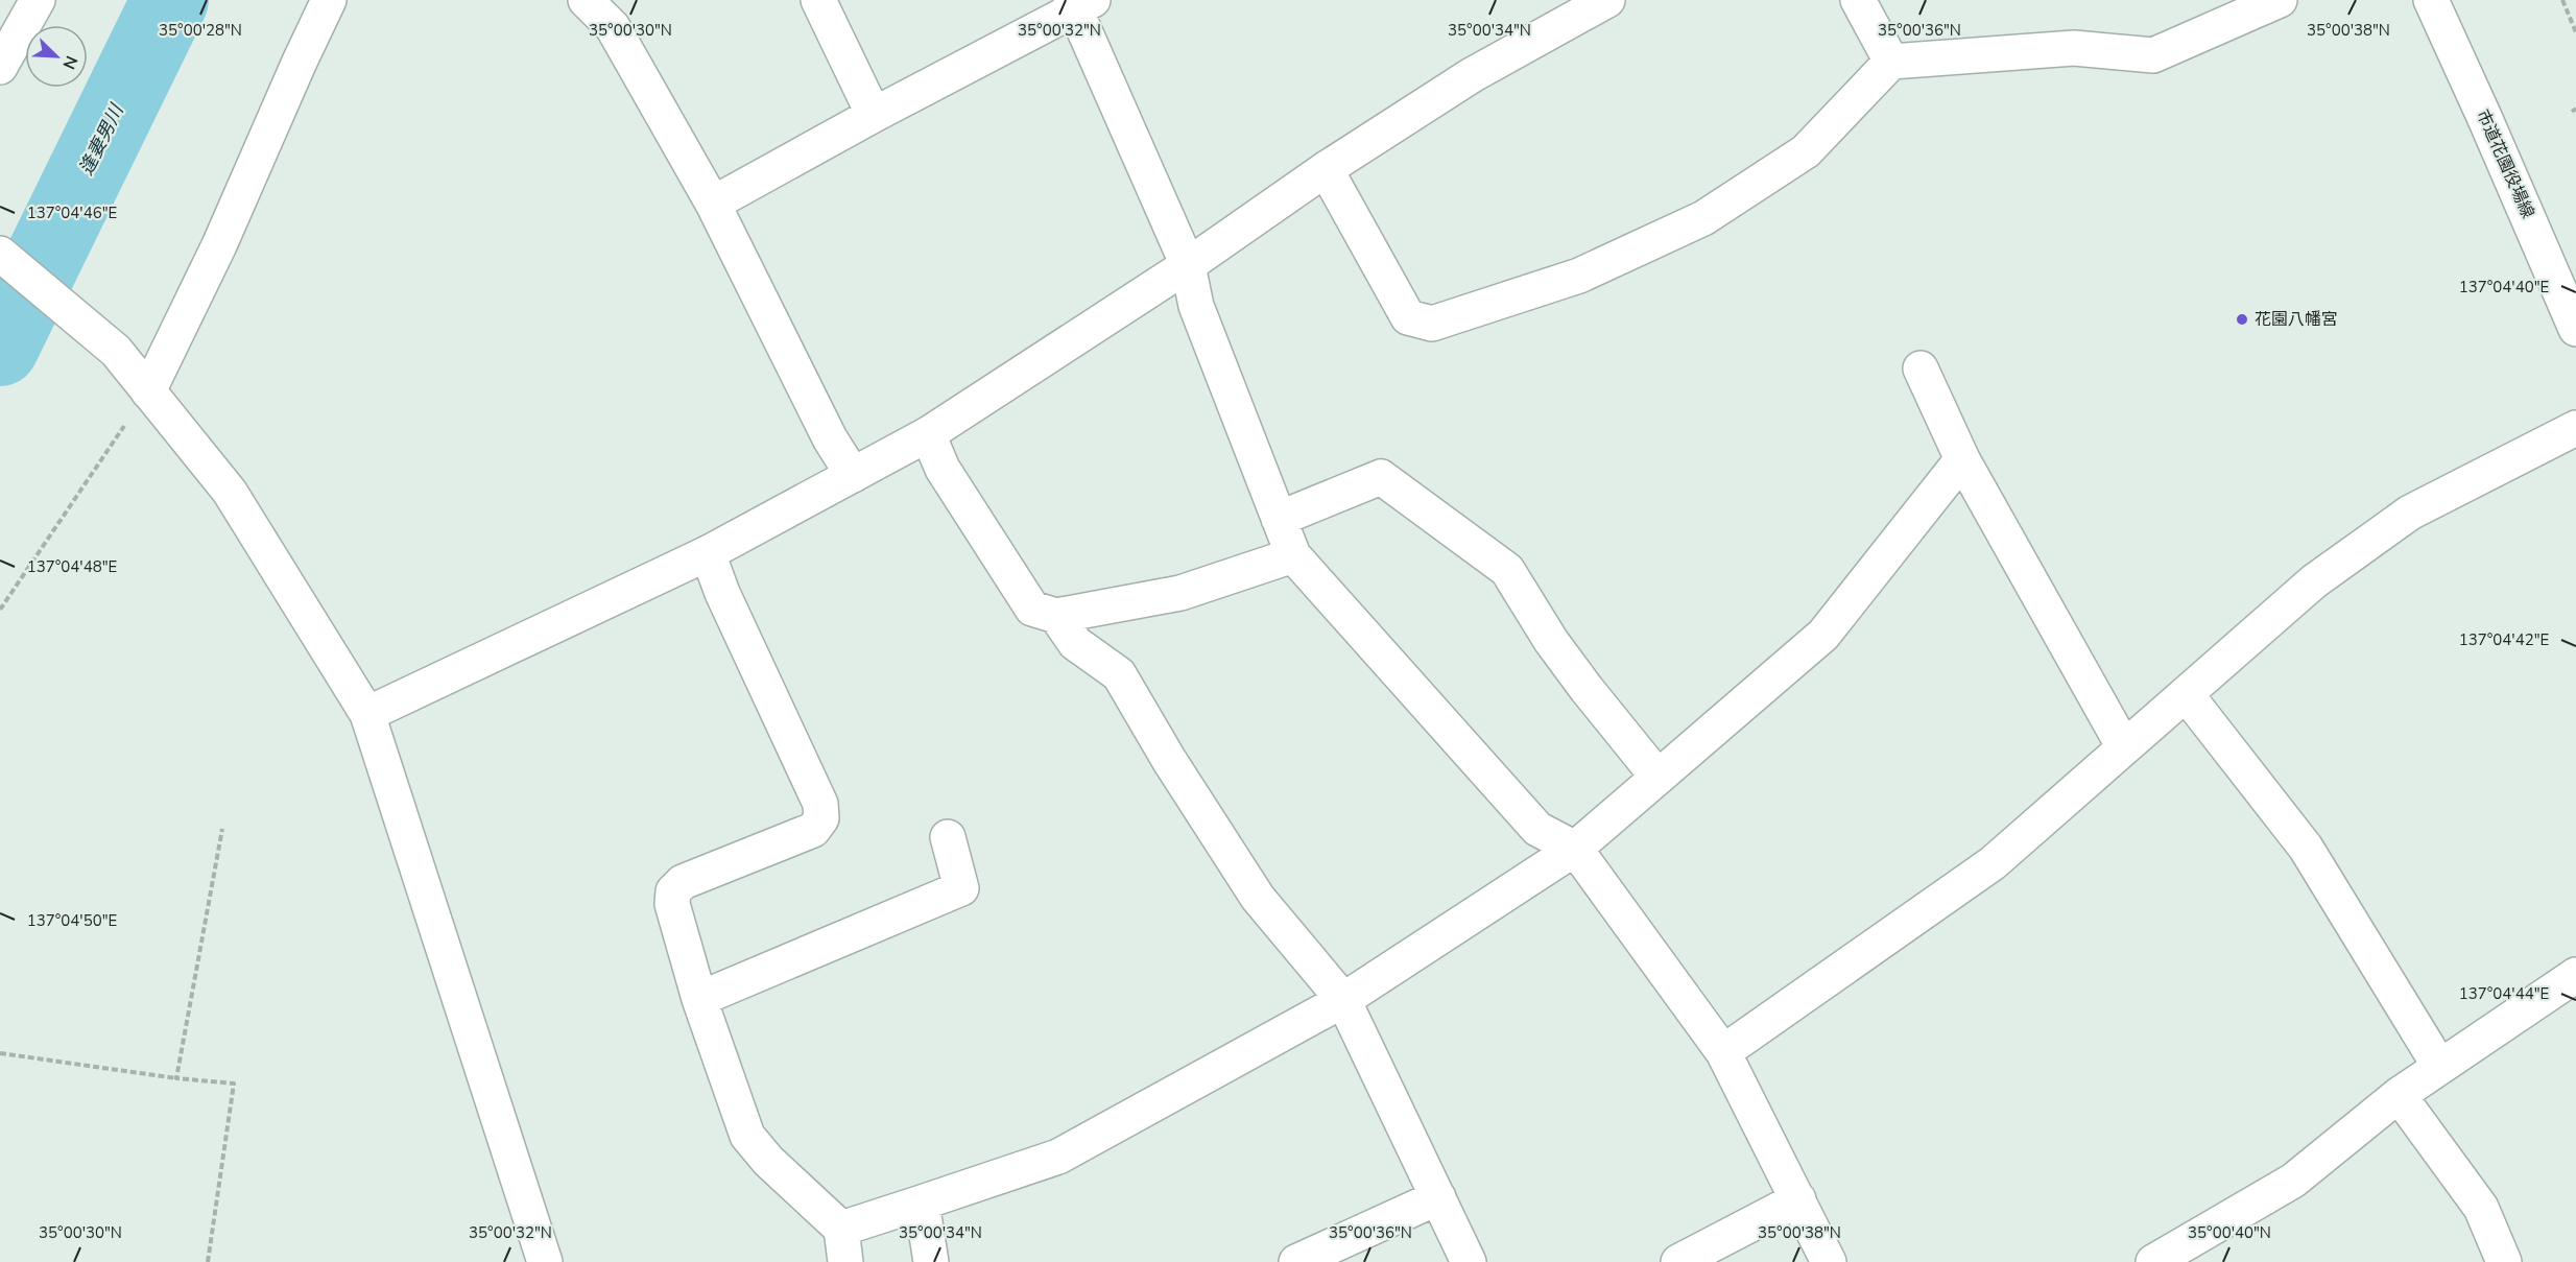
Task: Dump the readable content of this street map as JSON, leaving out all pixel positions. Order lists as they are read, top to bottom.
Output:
{
  "streets": {
    "street": ["市道花園役場線"]
  },
  "water": ["逢妻男川"],
  "places": ["花園八幡宮"],
  "north": "bottom right",
  "coordinates": [
    "35°00'28\"N",
    "35°00'30\"N",
    "35°00'32\"N",
    "35°00'34\"N",
    "35°00'36\"N",
    "35°00'38\"N",
    "137°04'46\"E",
    "137°04'40\"E",
    "137°04'48\"E",
    "137°04'42\"E",
    "137°04'50\"E",
    "137°04'44\"E",
    "35°00'40\"N"
  ]
}
